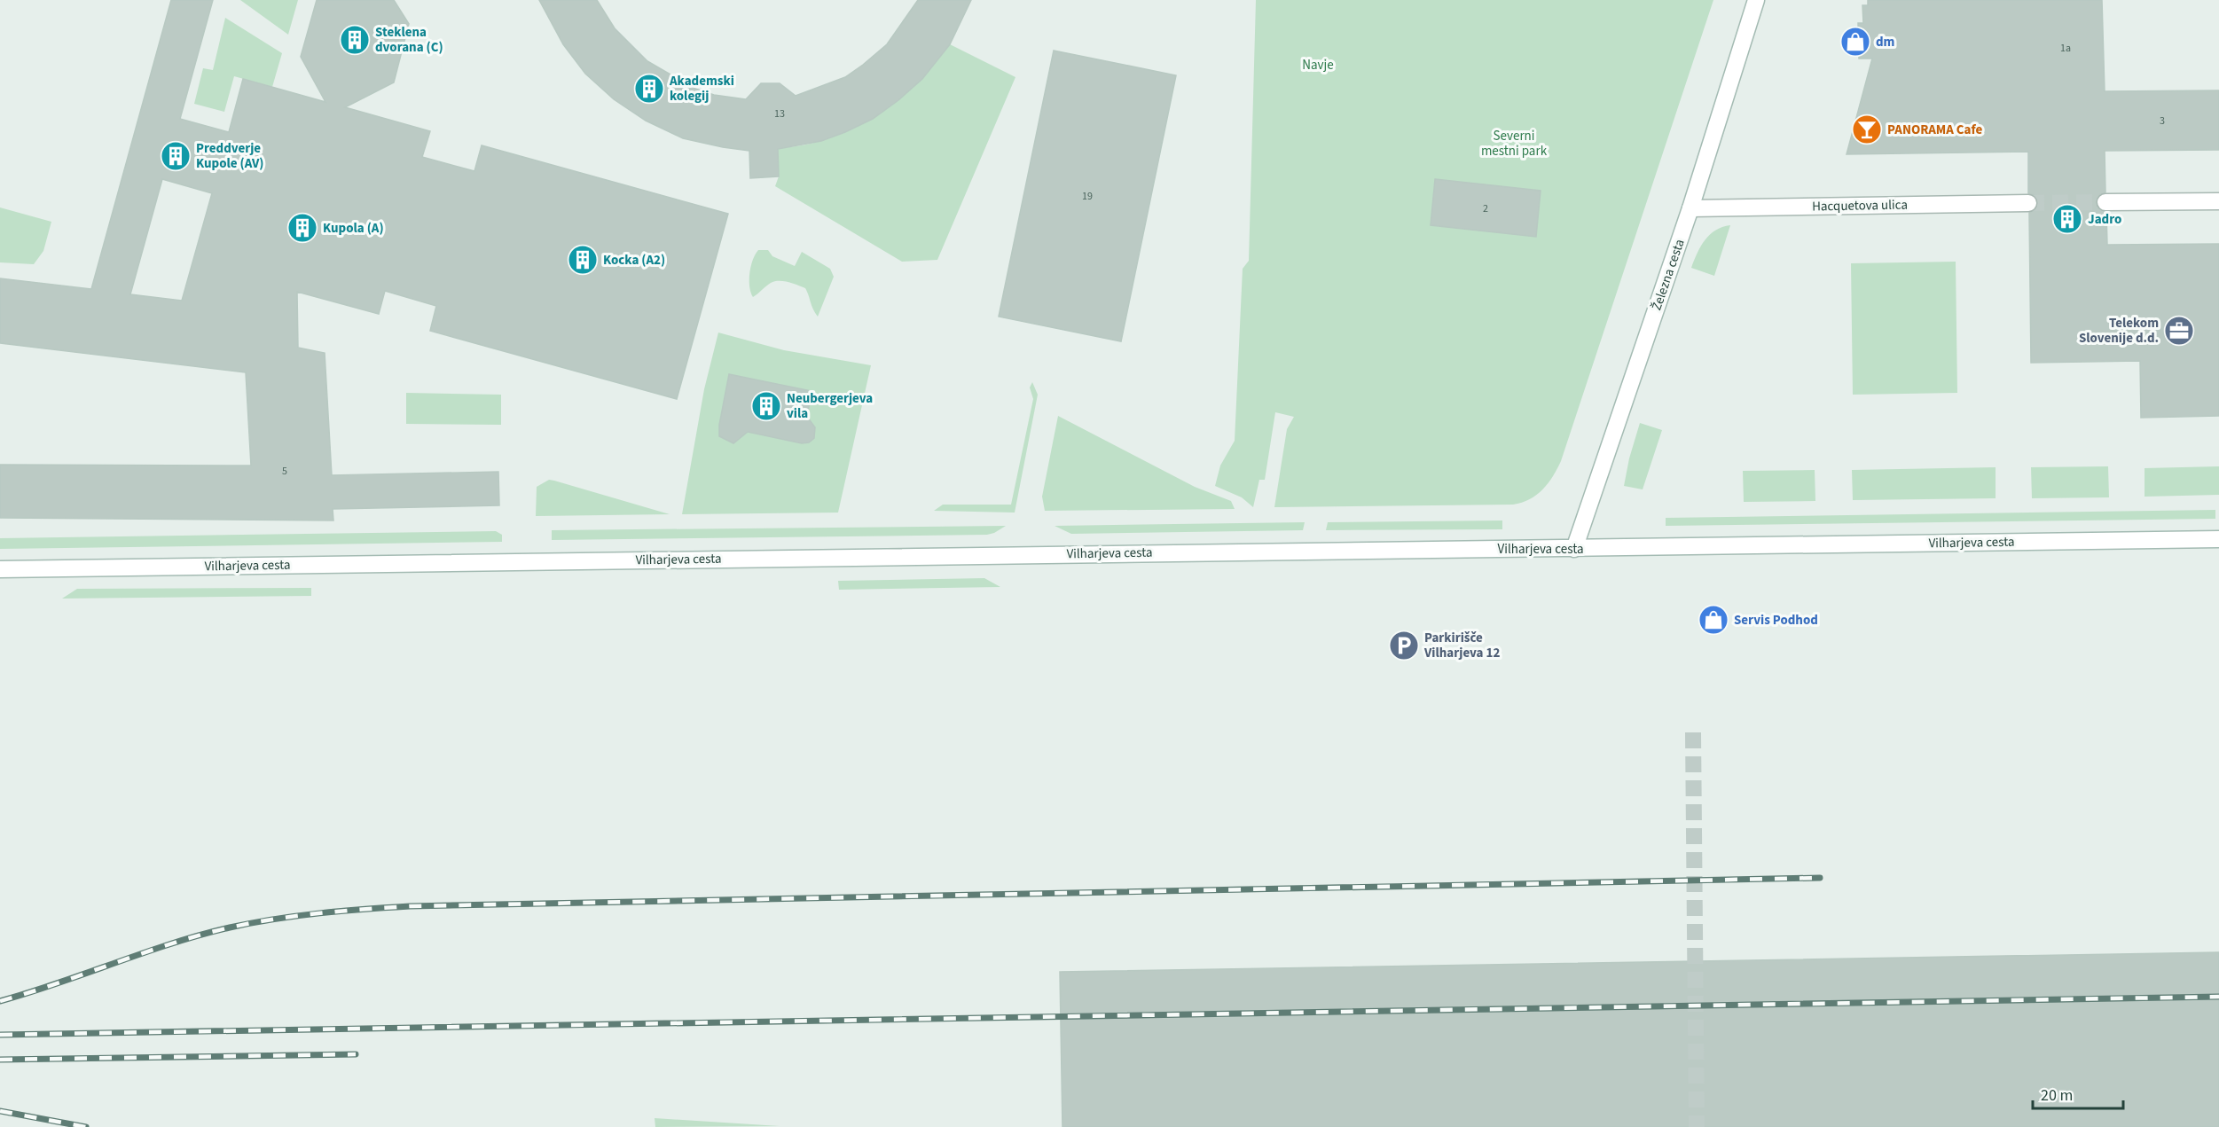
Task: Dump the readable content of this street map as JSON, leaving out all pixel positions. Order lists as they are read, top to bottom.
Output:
{
  "streets": {
    "main road": ["Hacquetova ulica", "Železna cesta", "Vilharjeva cesta"]
  },
  "crossings": [
    ["Hacquetova ulica", "Železna cesta"],
    ["Železna cesta", "Vilharjeva cesta"]
  ],
  "parks": ["Navje", "Severni mestni park"],
  "places": {
    "building": [
      "Steklena dvorana (C)",
      "Akademski kolegij",
      "Preddverje Kupole (AV)",
      "Jadro",
      "Kupola (A)",
      "Kocka (A2)",
      "Neubergerjeva vila"
    ],
    "shop": ["dm", "Servis Podhod"],
    "bar": ["PANORAMA Cafe"],
    "office": ["Telekom Slovenije d.d."],
    "parking": ["Parkirišče Vilharjeva 12"]
  },
  "house_numbers": [
    "1a",
    "13",
    "3",
    "19",
    "2",
    "5"
  ],
  "scale_bar": "20 m"
}
